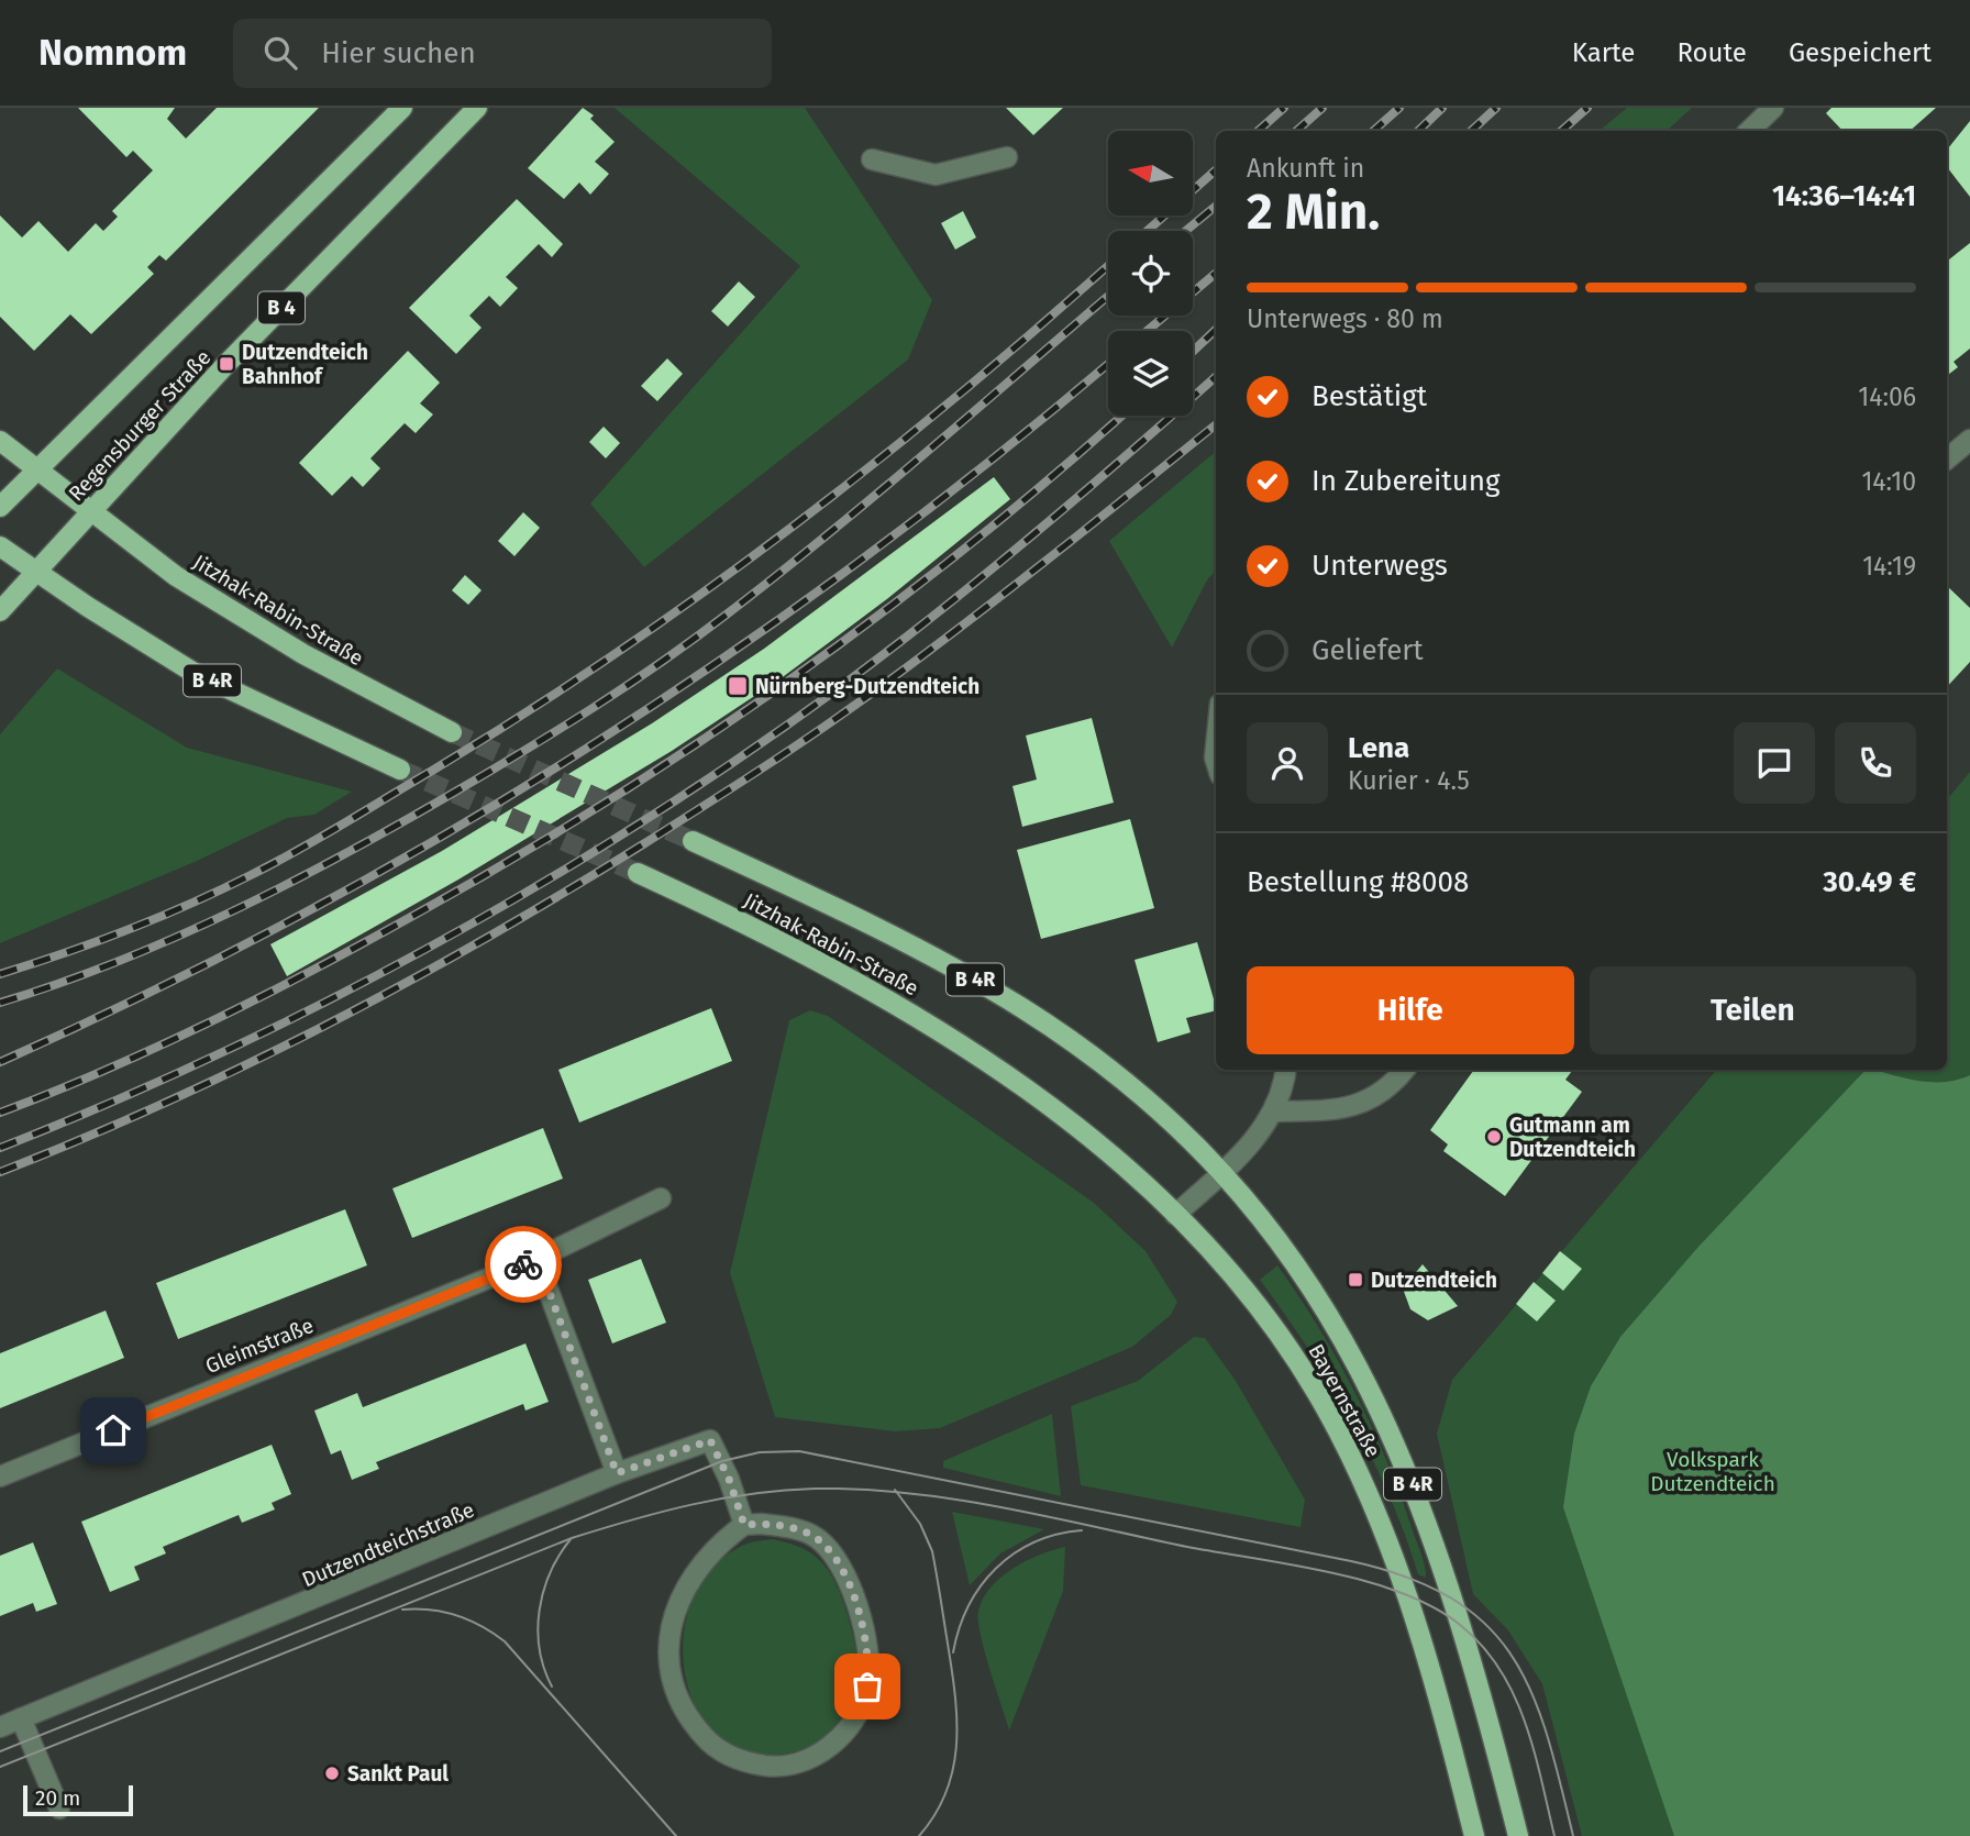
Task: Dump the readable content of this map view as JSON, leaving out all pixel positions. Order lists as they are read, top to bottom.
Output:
{
  "streets": {
    "main road": [
      "B 4",
      "Regensburger Straße",
      "Jitzhak-Rabin-Straße",
      "B 4R",
      "Bayernstraße"
    ],
    "street": ["Gleimstraße", "Dutzendteichstraße"]
  },
  "crossings": [
    ["Regensburger Straße", "Jitzhak-Rabin-Straße"],
    ["Regensburger Straße", "B 4R"],
    ["Jitzhak-Rabin-Straße", "Bayernstraße"]
  ],
  "parks": ["Volkspark Dutzendteich"],
  "places": {
    "transit": ["Dutzendteich Bahnhof", "Nürnberg-Dutzendteich", "Dutzendteich"],
    "other": ["Gutmann am Dutzendteich", "Sankt Paul"]
  },
  "scale_bar": "20 m",
  "north": "left",
  "page": {
    "header": "Nomnom",
    "search": "Hier suchen",
    "nav": ["Karte", "Route", "Gespeichert"],
    "heading": ["2 Min.", "Ankunft in", "14:36–14:41"],
    "panel": [
      "Lena",
      "Kurier · 4.5",
      "Bestellung #8008",
      "30.49 €"
    ],
    "bar": "Unterwegs · 80 m",
    "list": [
      ["Bestätigt", "14:06"],
      ["In Zubereitung", "14:10"],
      ["Unterwegs", "14:19"],
      "Geliefert"
    ],
    "buttons": ["Hilfe", "Teilen"],
    "scale": "20 m"
  }
}
